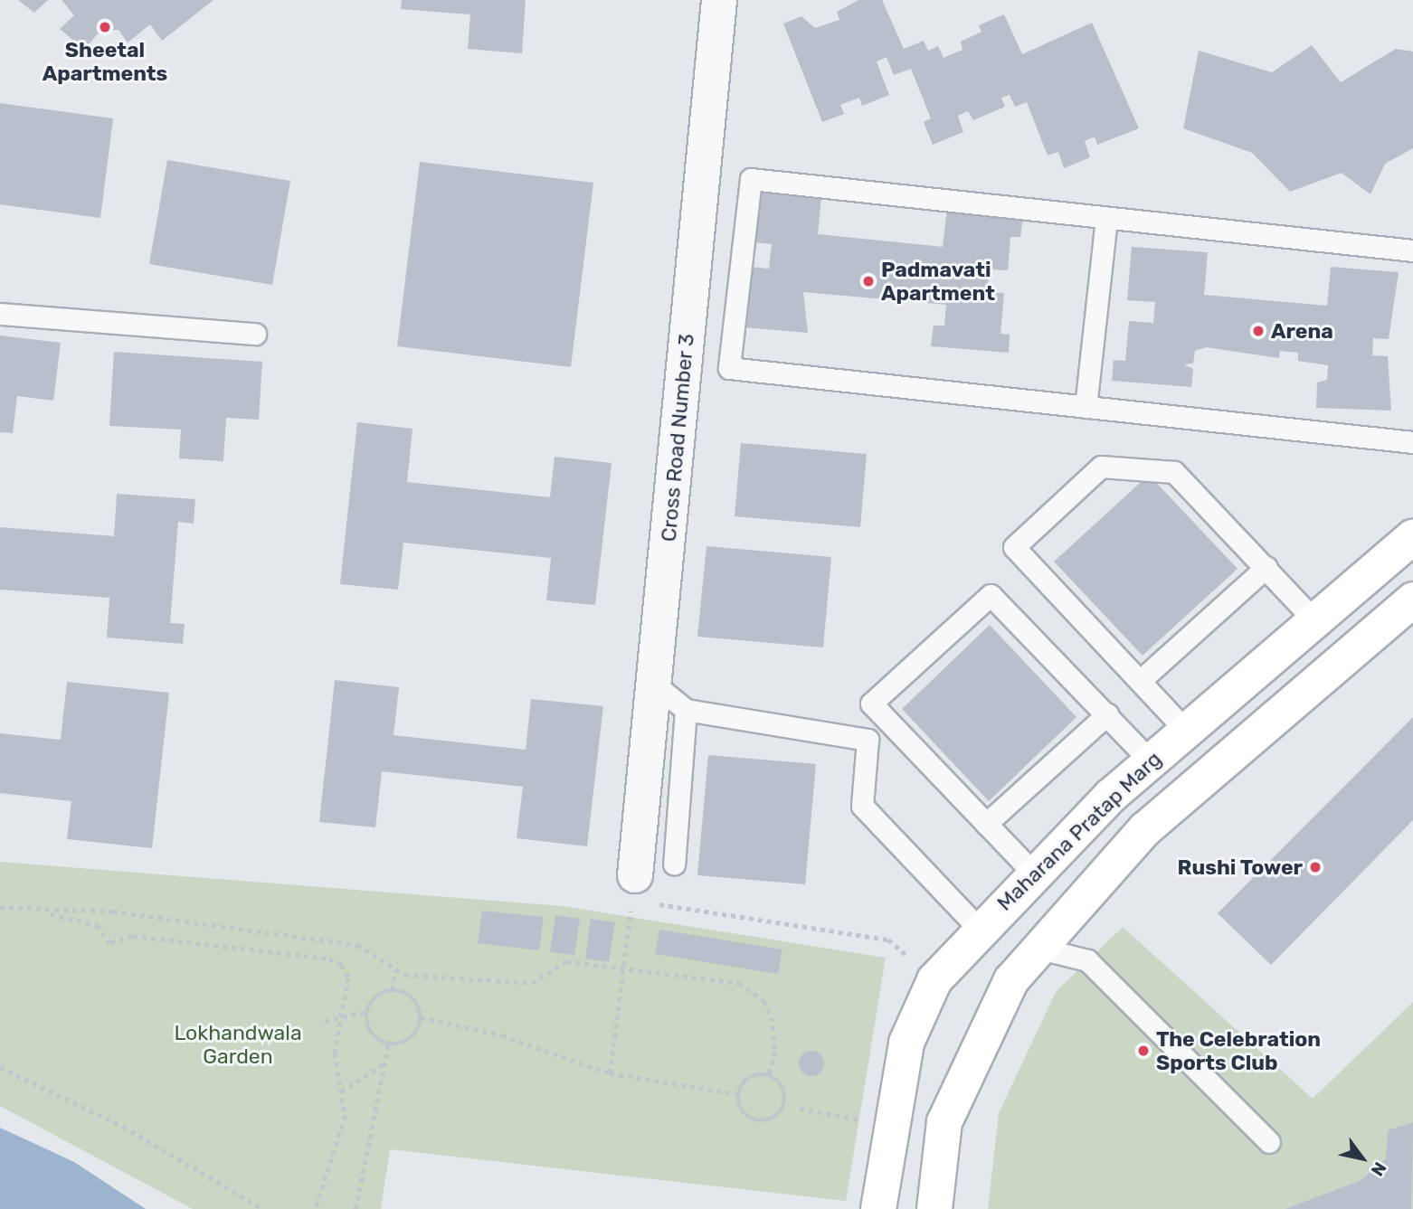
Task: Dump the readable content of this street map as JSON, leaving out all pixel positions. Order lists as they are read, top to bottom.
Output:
{
  "streets": {
    "main road": ["Maharana Pratap Marg"],
    "street": ["Cross Road Number 3"]
  },
  "parks": ["Lokhandwala Garden"],
  "places": [
    "Sheetal Apartments",
    "Padmavati Apartment",
    "Arena",
    "Rushi Tower",
    "The Celebration Sports Club"
  ],
  "north": "bottom right"
}
